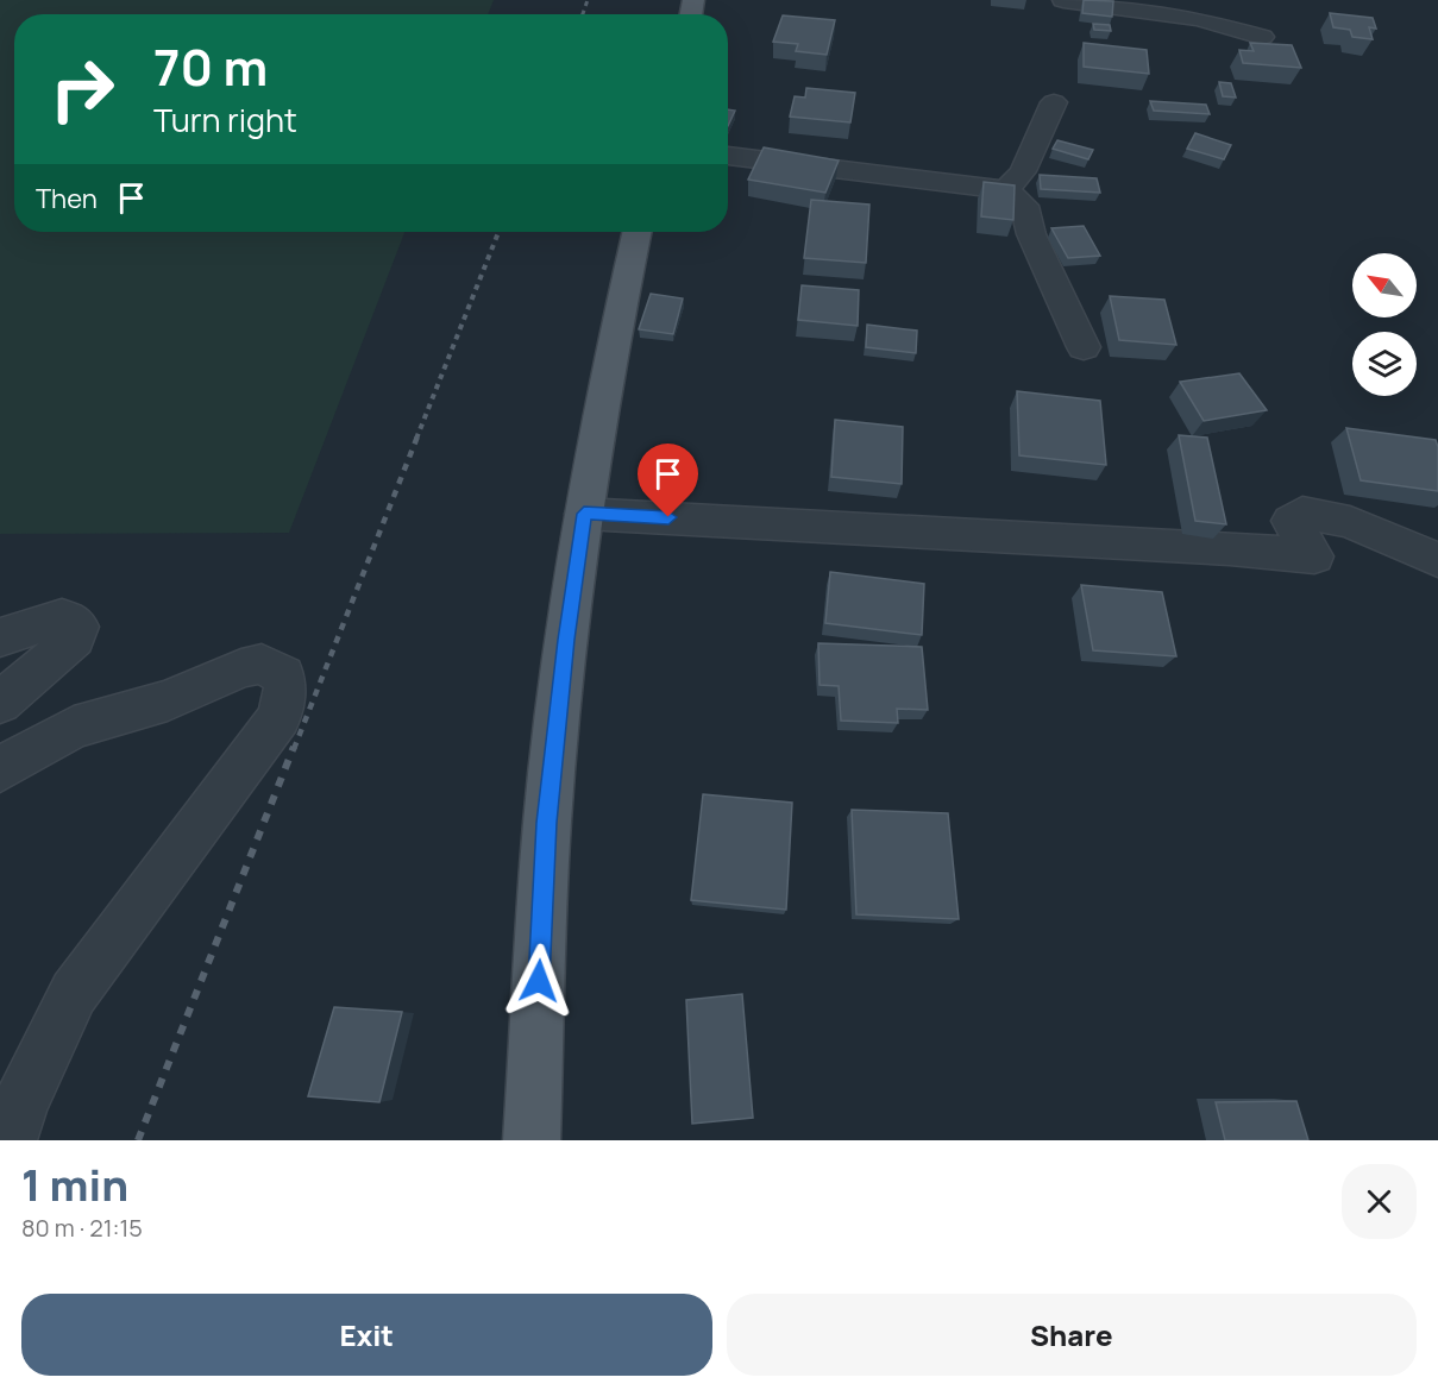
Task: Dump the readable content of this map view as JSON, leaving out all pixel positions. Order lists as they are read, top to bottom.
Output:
{
  "north": "top left",
  "page": {
    "turn": ["70 m", "Turn right"],
    "then": "Then",
    "heading": ["1 min", "80 m · 21:15"],
    "buttons": ["Exit", "Share"]
  }
}
